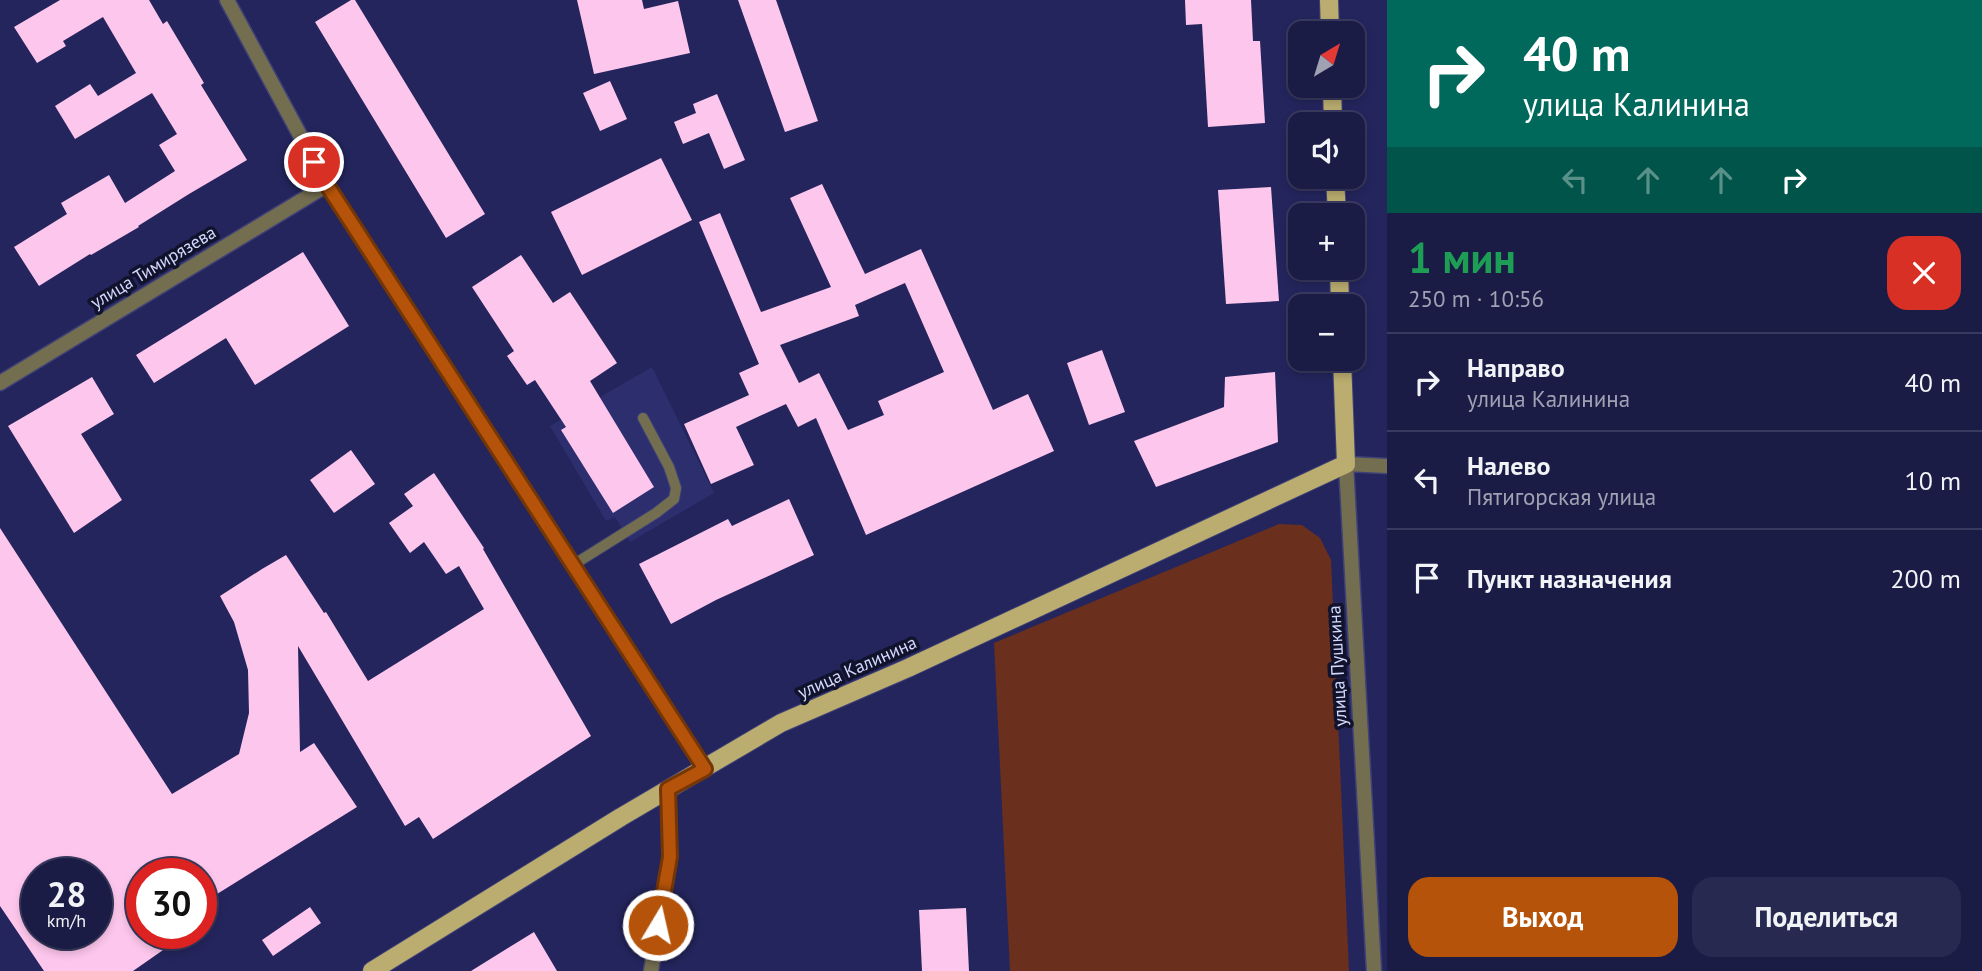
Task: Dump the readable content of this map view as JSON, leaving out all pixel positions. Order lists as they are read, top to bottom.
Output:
{
  "streets": {
    "main road": ["улица Пушкина", "улица Калинина"],
    "street": ["улица Тимирязева"]
  },
  "crossings": [
    ["улица Пушкина", "улица Калинина"]
  ],
  "north": "top right",
  "page": {
    "turn": ["40 m", "улица Калинина"],
    "map_buttons": ["+", "−"],
    "heading": ["1 мин", "250 m · 10:56"],
    "list": [
      {
        "name": "Направо",
        "note": "улица Калинина",
        "value": "40 m"
      },
      {
        "name": "Налево",
        "note": "Пятигорская улица",
        "value": "10 m"
      },
      {
        "name": "Пункт назначения",
        "value": "200 m"
      }
    ],
    "speed": "28 km/h",
    "limit": "30",
    "buttons": ["Выход", "Поделиться"]
  }
}
